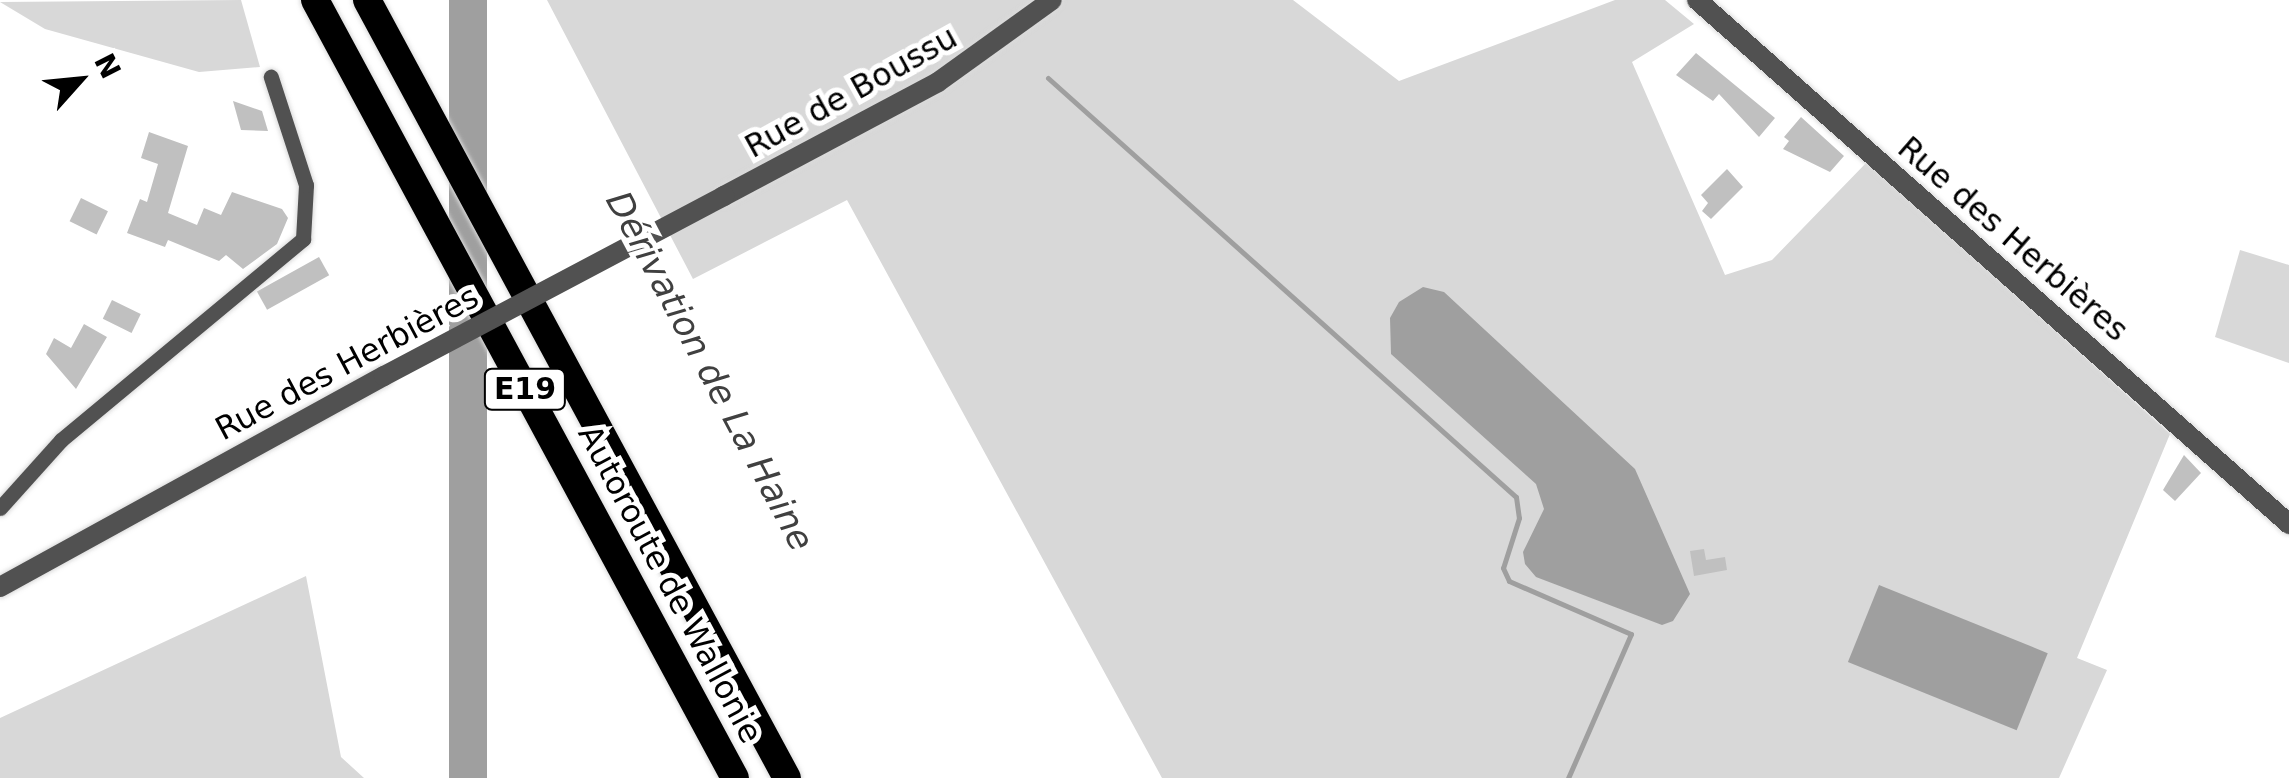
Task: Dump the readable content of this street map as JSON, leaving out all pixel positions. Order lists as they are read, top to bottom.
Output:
{
  "streets": {
    "highway": ["E19", "Autoroute de Wallonie"],
    "street": ["Rue de Boussu", "Rue des Herbières"]
  },
  "crossings": [
    ["Rue de Boussu", "Rue des Herbières"]
  ],
  "water": ["Dérivation de La Haine"],
  "north": "top right"
}
